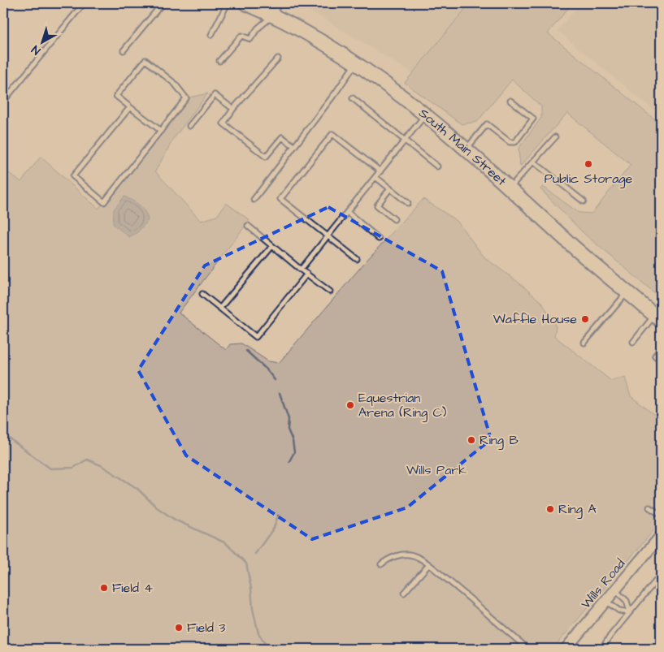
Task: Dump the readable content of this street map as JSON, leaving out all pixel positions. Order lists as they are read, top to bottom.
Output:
{
  "streets": {
    "highway": ["South Main Street"],
    "street": ["Wills Road"]
  },
  "parks": ["Wills Park"],
  "places": [
    "Public Storage",
    "Waffle House",
    "Equestrian Arena (Ring C)",
    "Ring B",
    "Ring A",
    "Field 4",
    "Field 3"
  ],
  "north": "bottom left"
}
